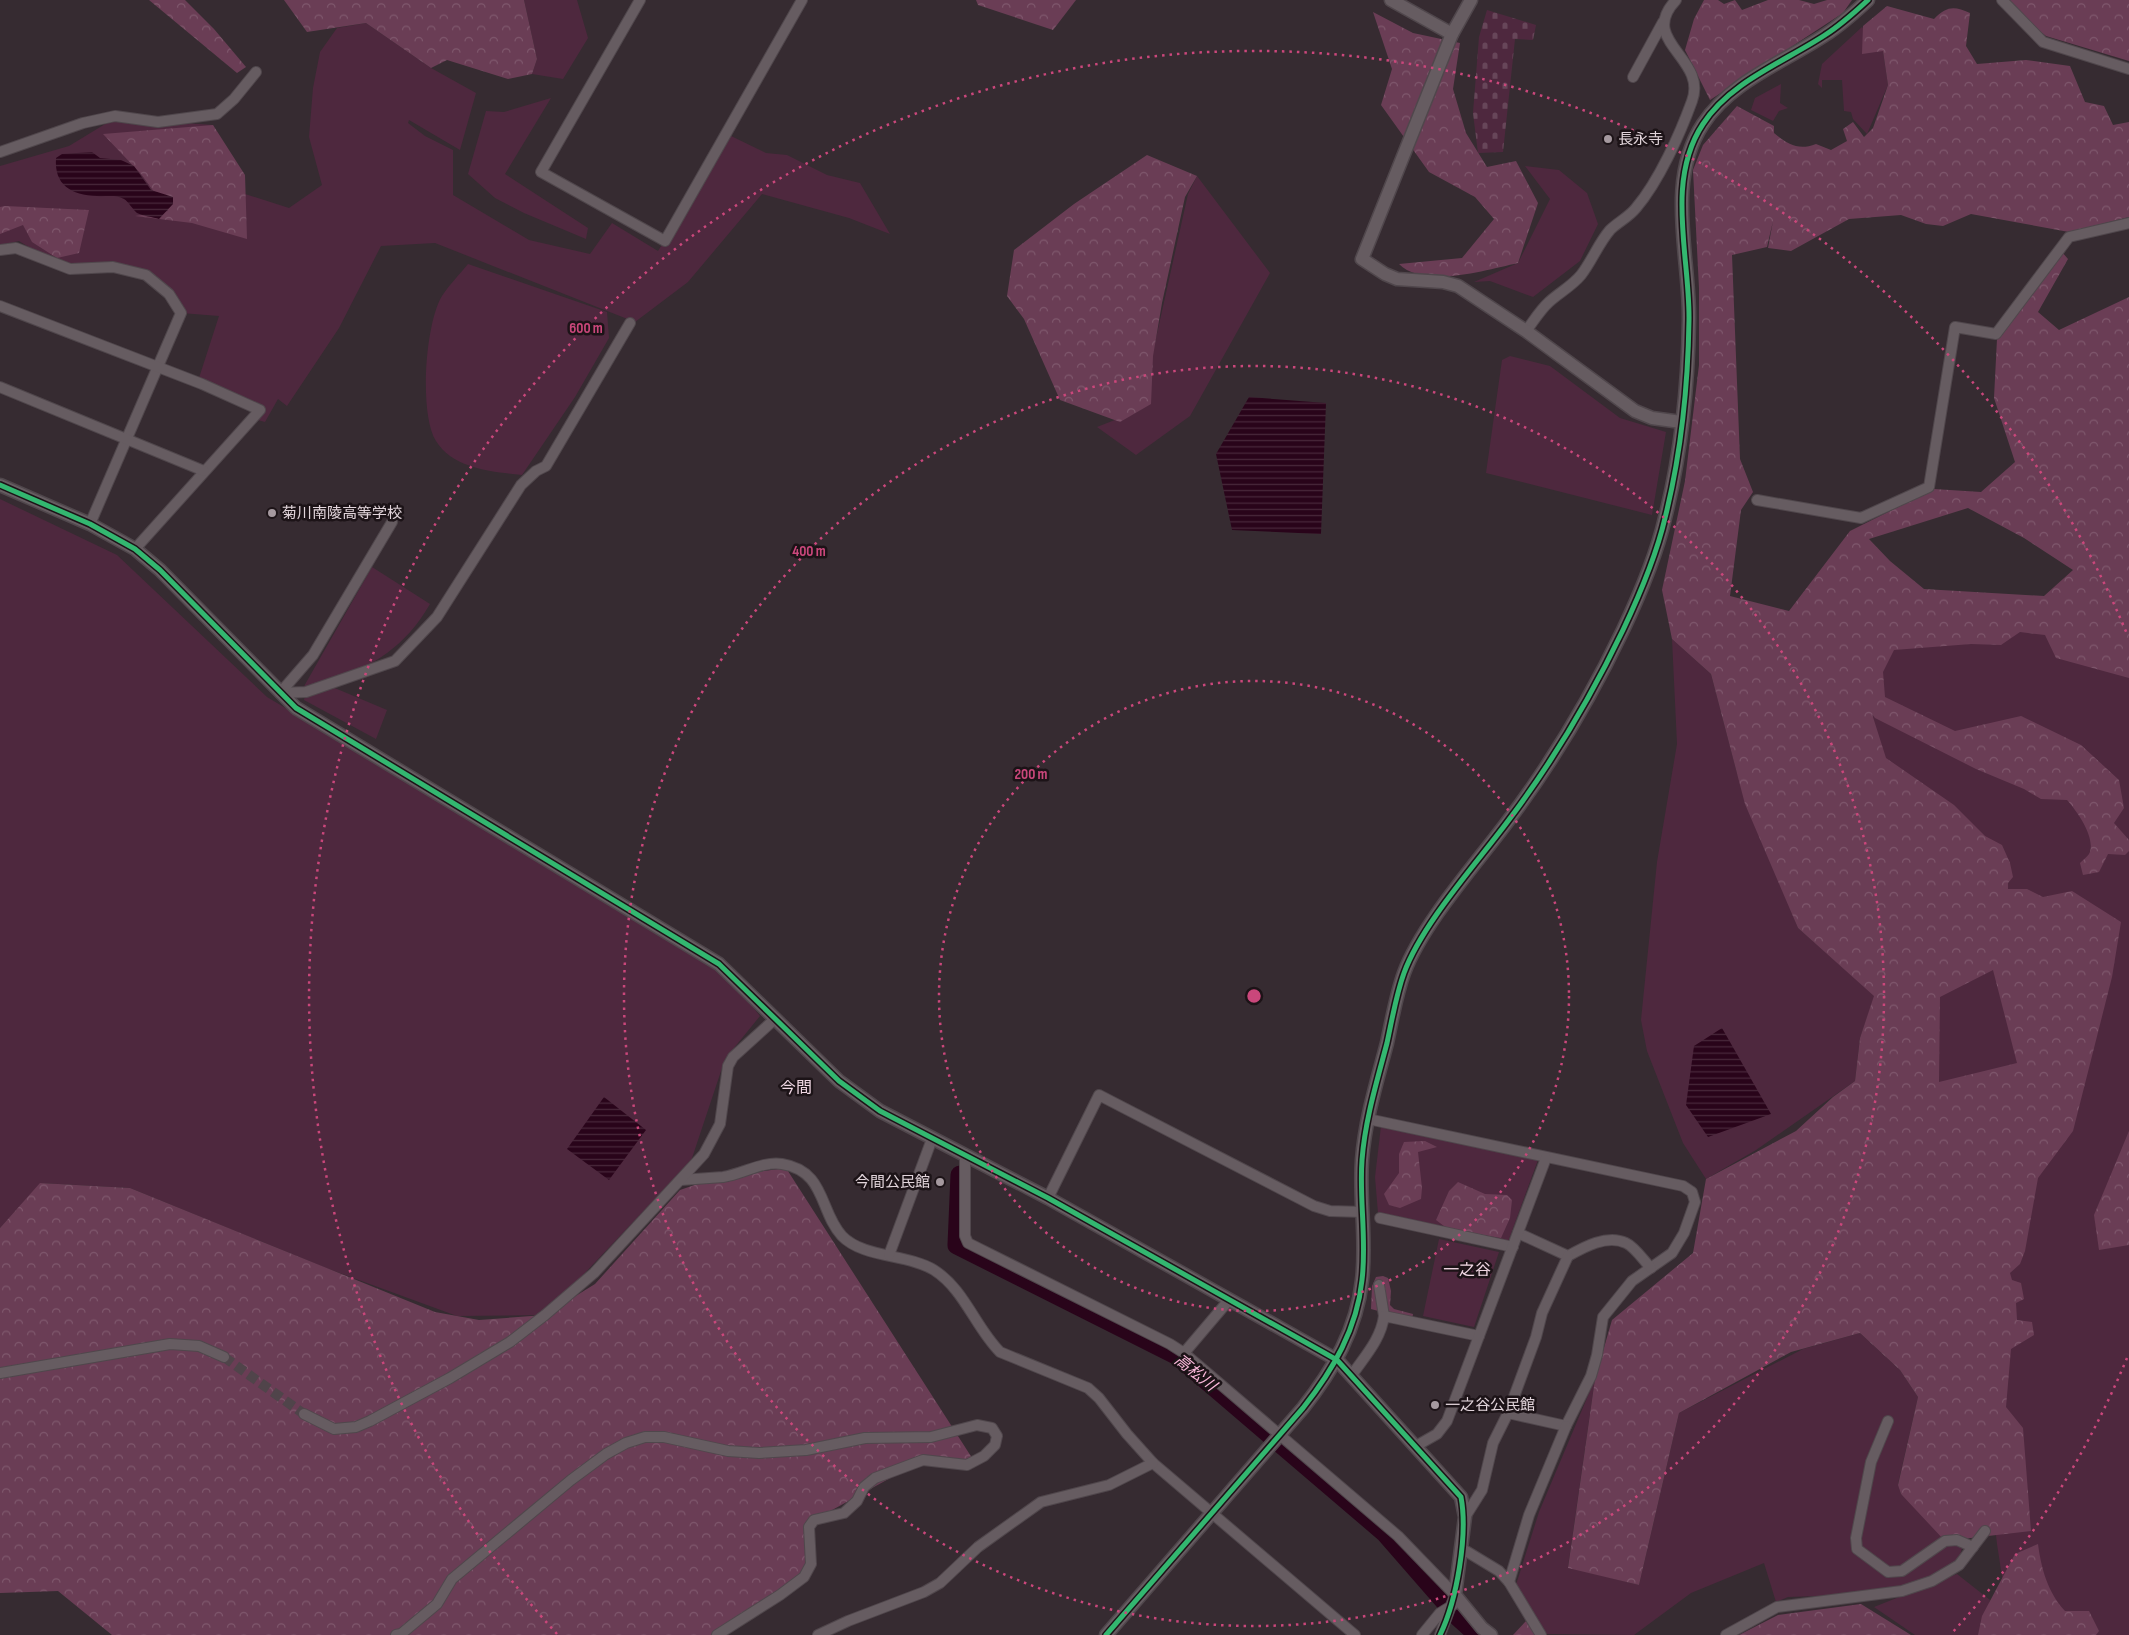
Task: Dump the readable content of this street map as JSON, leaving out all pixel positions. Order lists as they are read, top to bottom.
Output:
{
  "districts": ["今間", "一之谷"],
  "water": ["高松川"],
  "places": [
    "長永寺",
    "菊川南陵高等学校",
    "今間公民館",
    "一之谷公民館"
  ],
  "rings": ["600 m", "400 m", "200 m"]
}
